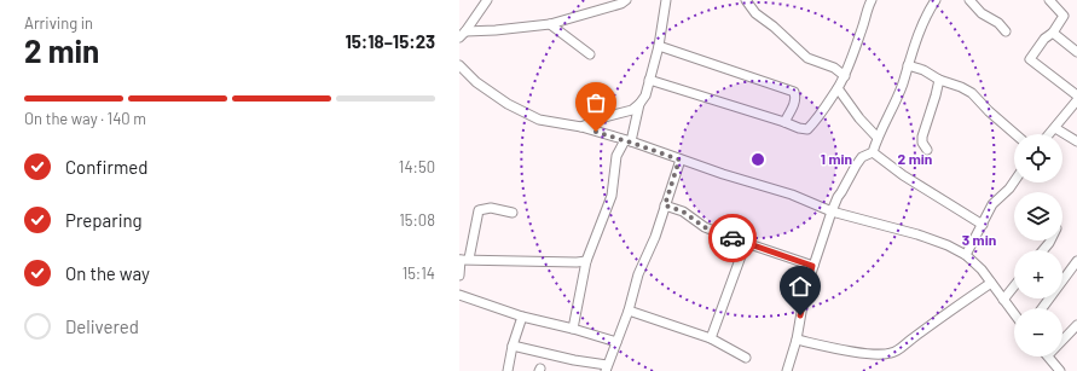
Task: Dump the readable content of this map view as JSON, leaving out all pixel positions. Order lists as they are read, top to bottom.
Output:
{
  "page": {
    "heading": ["2 min", "Arriving in", "15:18–15:23"],
    "bar": "On the way · 140 m",
    "map_buttons": ["+", "−"],
    "list": [
      ["Confirmed", "14:50"],
      ["Preparing", "15:08"],
      ["On the way", "15:14"],
      "Delivered"
    ]
  },
  "rings": ["1 min", "2 min", "3 min"]
}
